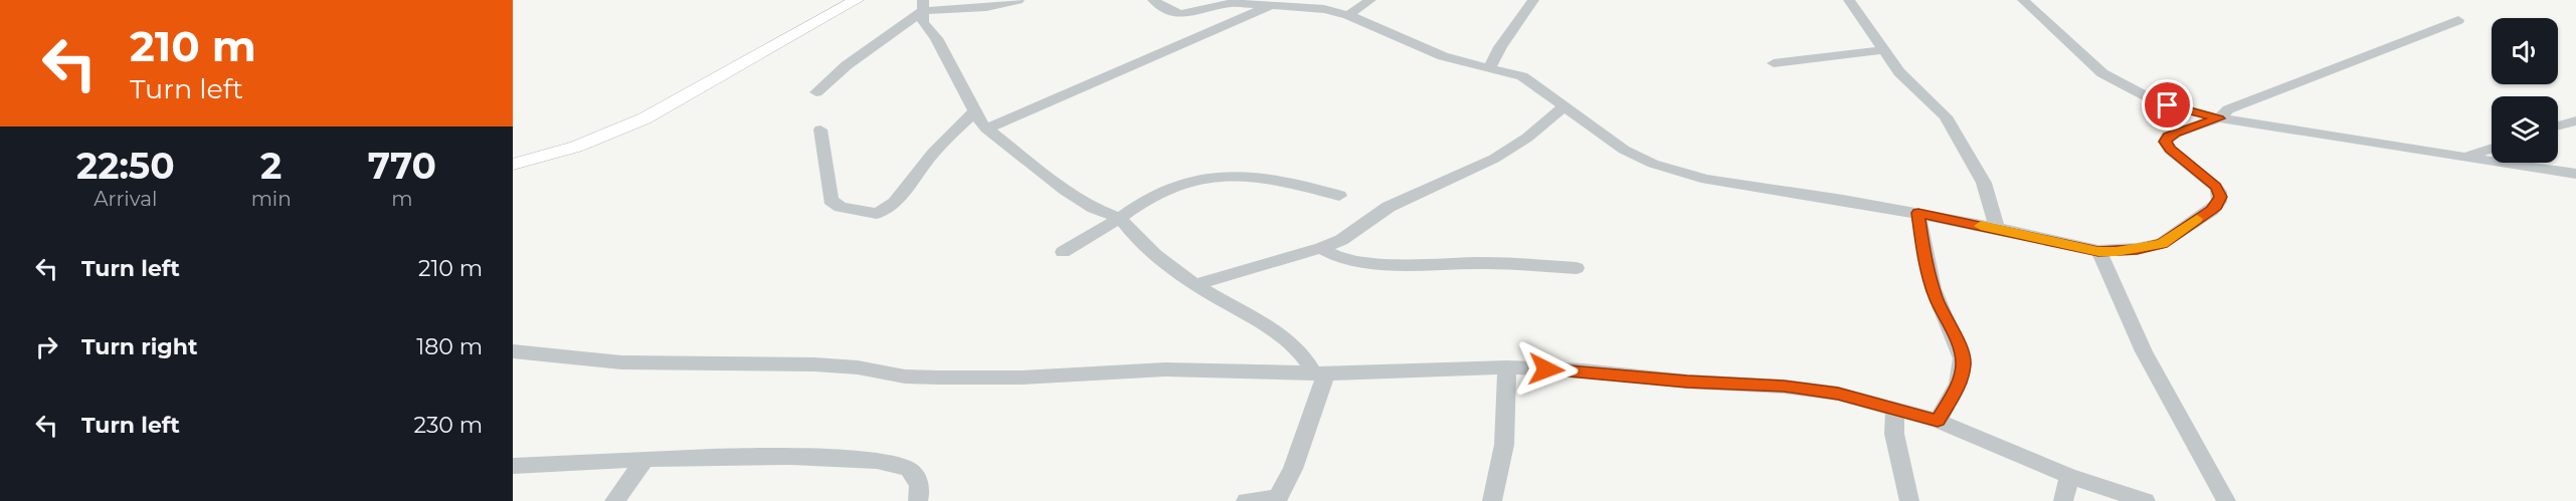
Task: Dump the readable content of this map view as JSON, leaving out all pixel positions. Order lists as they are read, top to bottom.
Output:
{
  "page": {
    "turn": ["210 m", "Turn left"],
    "eta": [
      "22:50",
      "Arrival",
      "2",
      "min",
      "770",
      "m"
    ],
    "list": [
      {
        "name": "Turn left",
        "value": "210 m"
      },
      {
        "name": "Turn right",
        "value": "180 m"
      },
      {
        "name": "Turn left",
        "value": "230 m"
      }
    ]
  }
}
